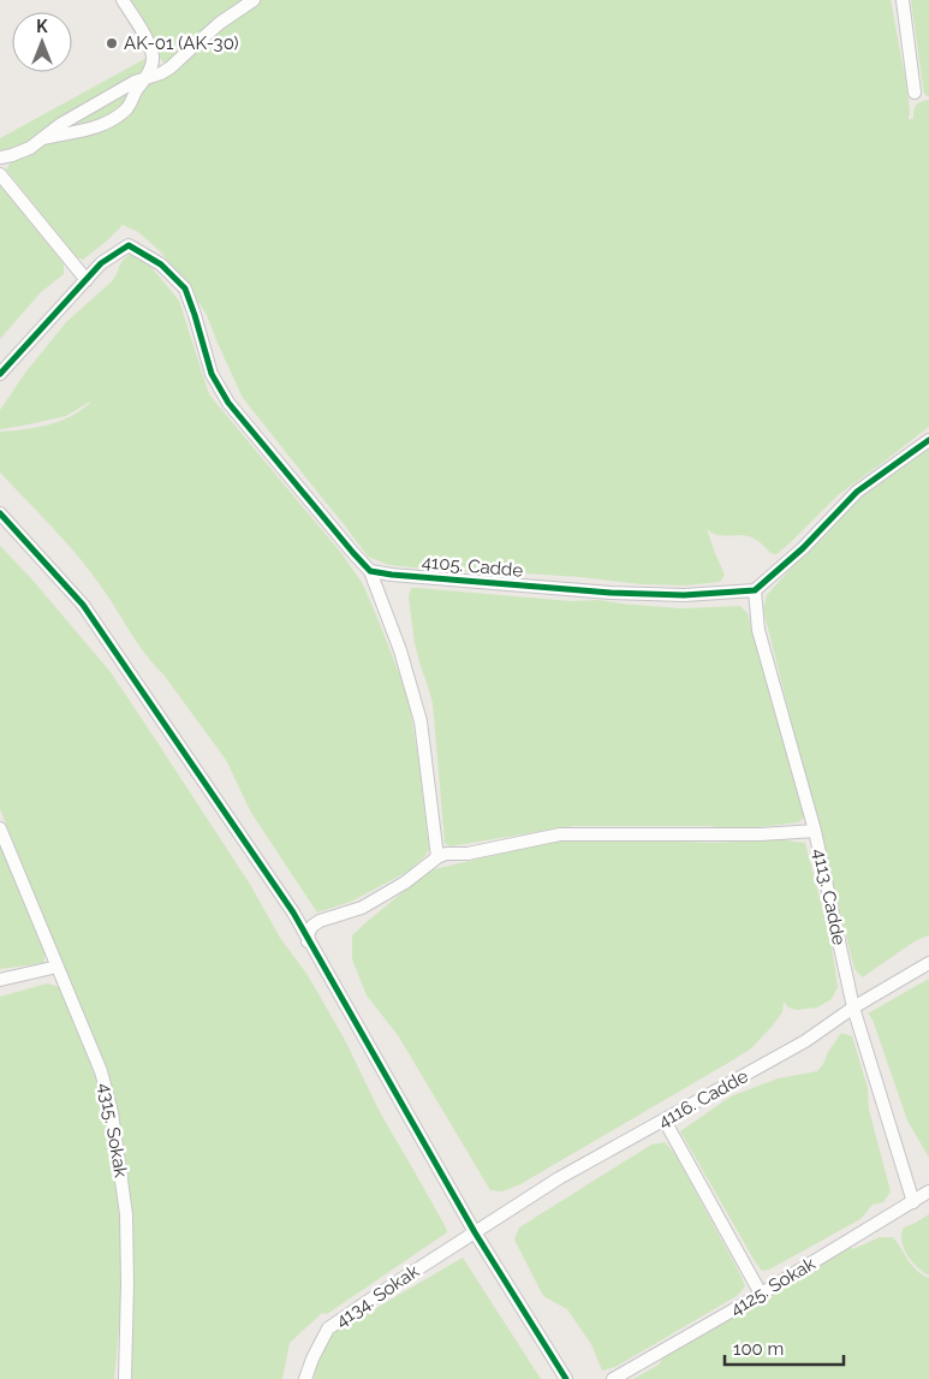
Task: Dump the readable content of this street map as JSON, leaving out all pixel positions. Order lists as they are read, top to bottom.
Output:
{
  "streets": {
    "street": [
      "4105. Cadde",
      "4113. Cadde",
      "4116. Cadde",
      "4315. Sokak",
      "4125. Sokak",
      "4134. Sokak"
    ]
  },
  "crossings": [
    ["4105. Cadde", "4113. Cadde"],
    ["4113. Cadde", "4116. Cadde"],
    ["4113. Cadde", "4125. Sokak"],
    ["4116. Cadde", "4134. Sokak"]
  ],
  "places": ["AK-01 (AK-30)"],
  "scale_bar": "100 m",
  "north": "top"
}
